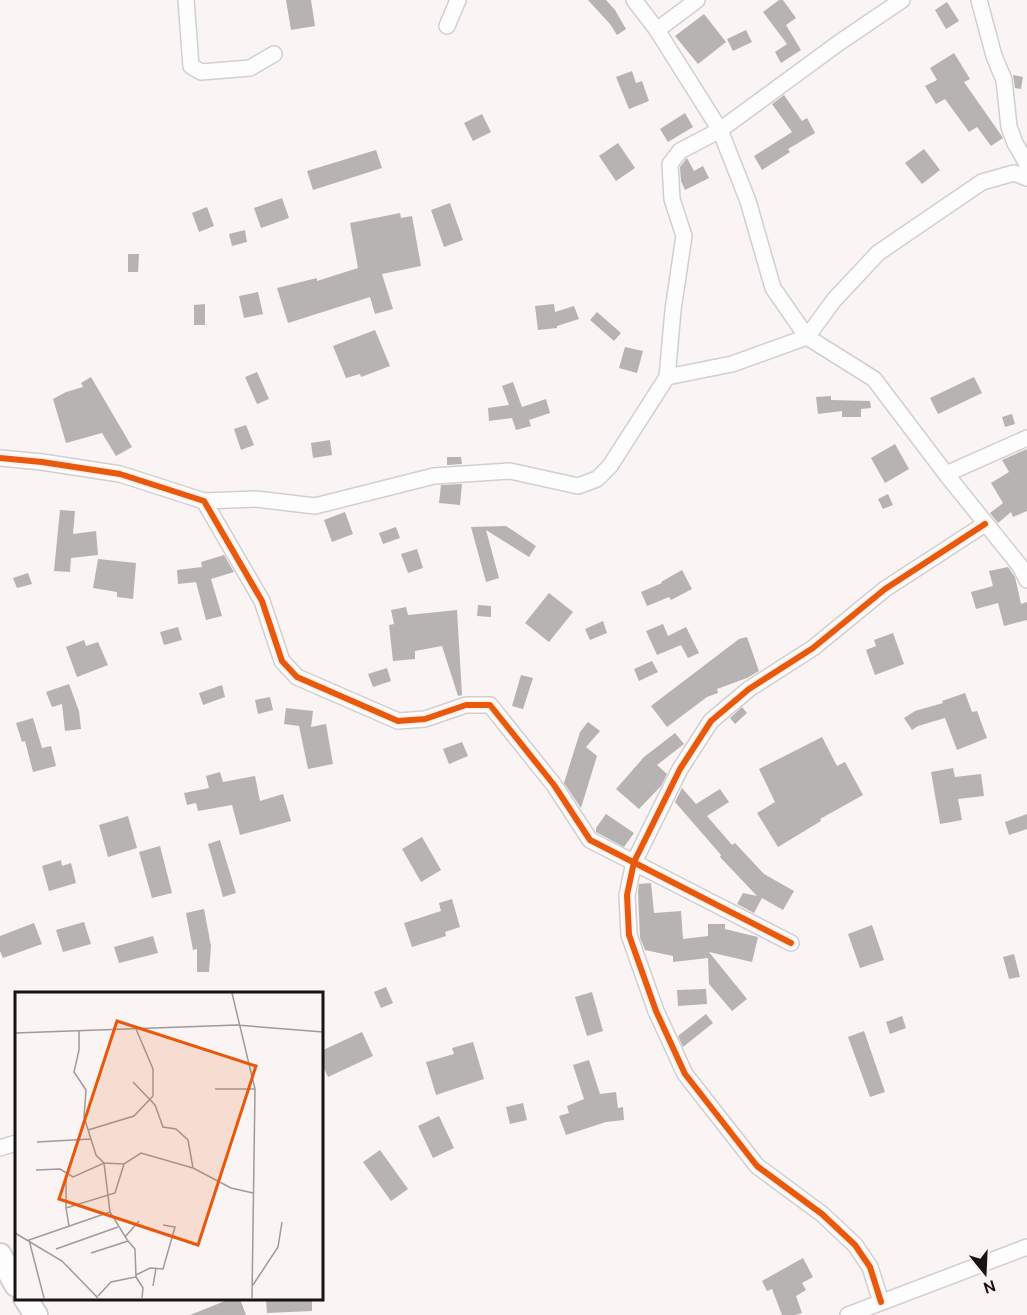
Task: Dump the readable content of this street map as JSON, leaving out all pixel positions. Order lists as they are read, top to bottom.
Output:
{
  "north": "bottom"
}
